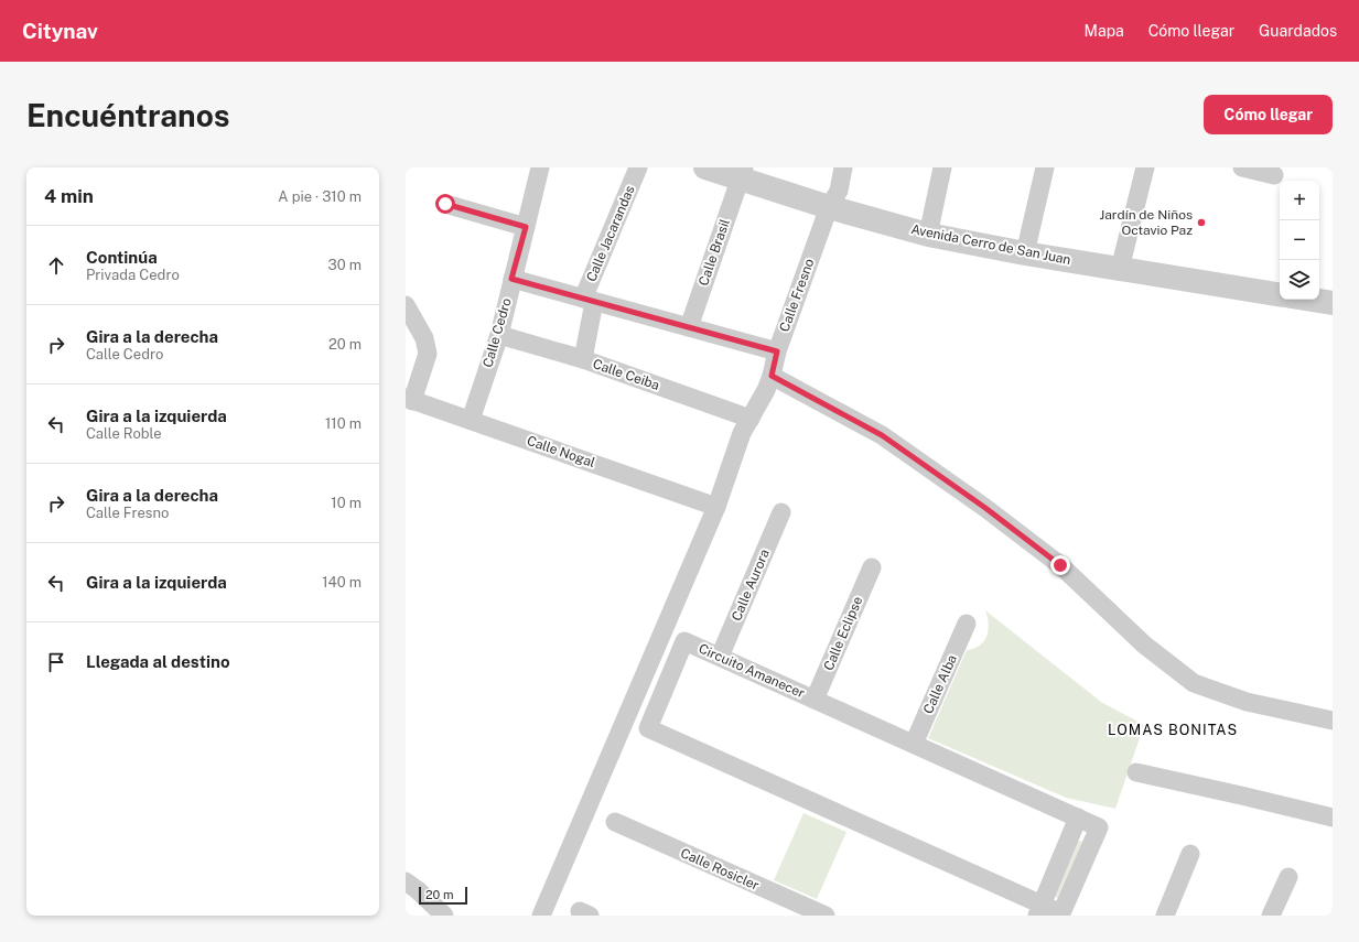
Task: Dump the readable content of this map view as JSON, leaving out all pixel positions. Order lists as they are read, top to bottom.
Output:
{
  "streets": {
    "street": [
      "Calle Jacarandas",
      "Avenida Cerro de San Juan",
      "Calle Brasil",
      "Calle Fresno",
      "Calle Cedro",
      "Calle Ceiba",
      "Calle Nogal",
      "Calle Aurora",
      "Calle Eclipse",
      "Circuito Amanecer",
      "Calle Alba",
      "Calle Rosicler"
    ]
  },
  "crossings": [
    ["Calle Jacarandas", "Calle Ceiba"],
    ["Avenida Cerro de San Juan", "Calle Brasil"],
    ["Avenida Cerro de San Juan", "Calle Fresno"],
    ["Calle Fresno", "Calle Ceiba"],
    ["Calle Fresno", "Calle Nogal"],
    ["Calle Cedro", "Calle Ceiba"],
    ["Calle Cedro", "Calle Nogal"],
    ["Calle Aurora", "Circuito Amanecer"],
    ["Calle Eclipse", "Circuito Amanecer"],
    ["Circuito Amanecer", "Calle Alba"]
  ],
  "districts": ["LOMAS BONITAS"],
  "places": ["Jardín de Niños Octavio Paz"],
  "scale_bar": "20 m",
  "page": {
    "header": "Citynav",
    "nav": ["Mapa", "Cómo llegar", "Guardados"],
    "buttons": "Cómo llegar",
    "title": "Encuéntranos",
    "heading": ["4 min", "A pie · 310 m"],
    "map_buttons": ["+", "−"],
    "list": [
      ["Continúa", "Privada Cedro", "30 m"],
      ["Gira a la derecha", "Calle Cedro", "20 m"],
      ["Gira a la izquierda", "Calle Roble", "110 m"],
      ["Gira a la derecha", "Calle Fresno", "10 m"],
      ["Gira a la izquierda", "140 m"],
      "Llegada al destino"
    ],
    "scale": "20 m"
  }
}
